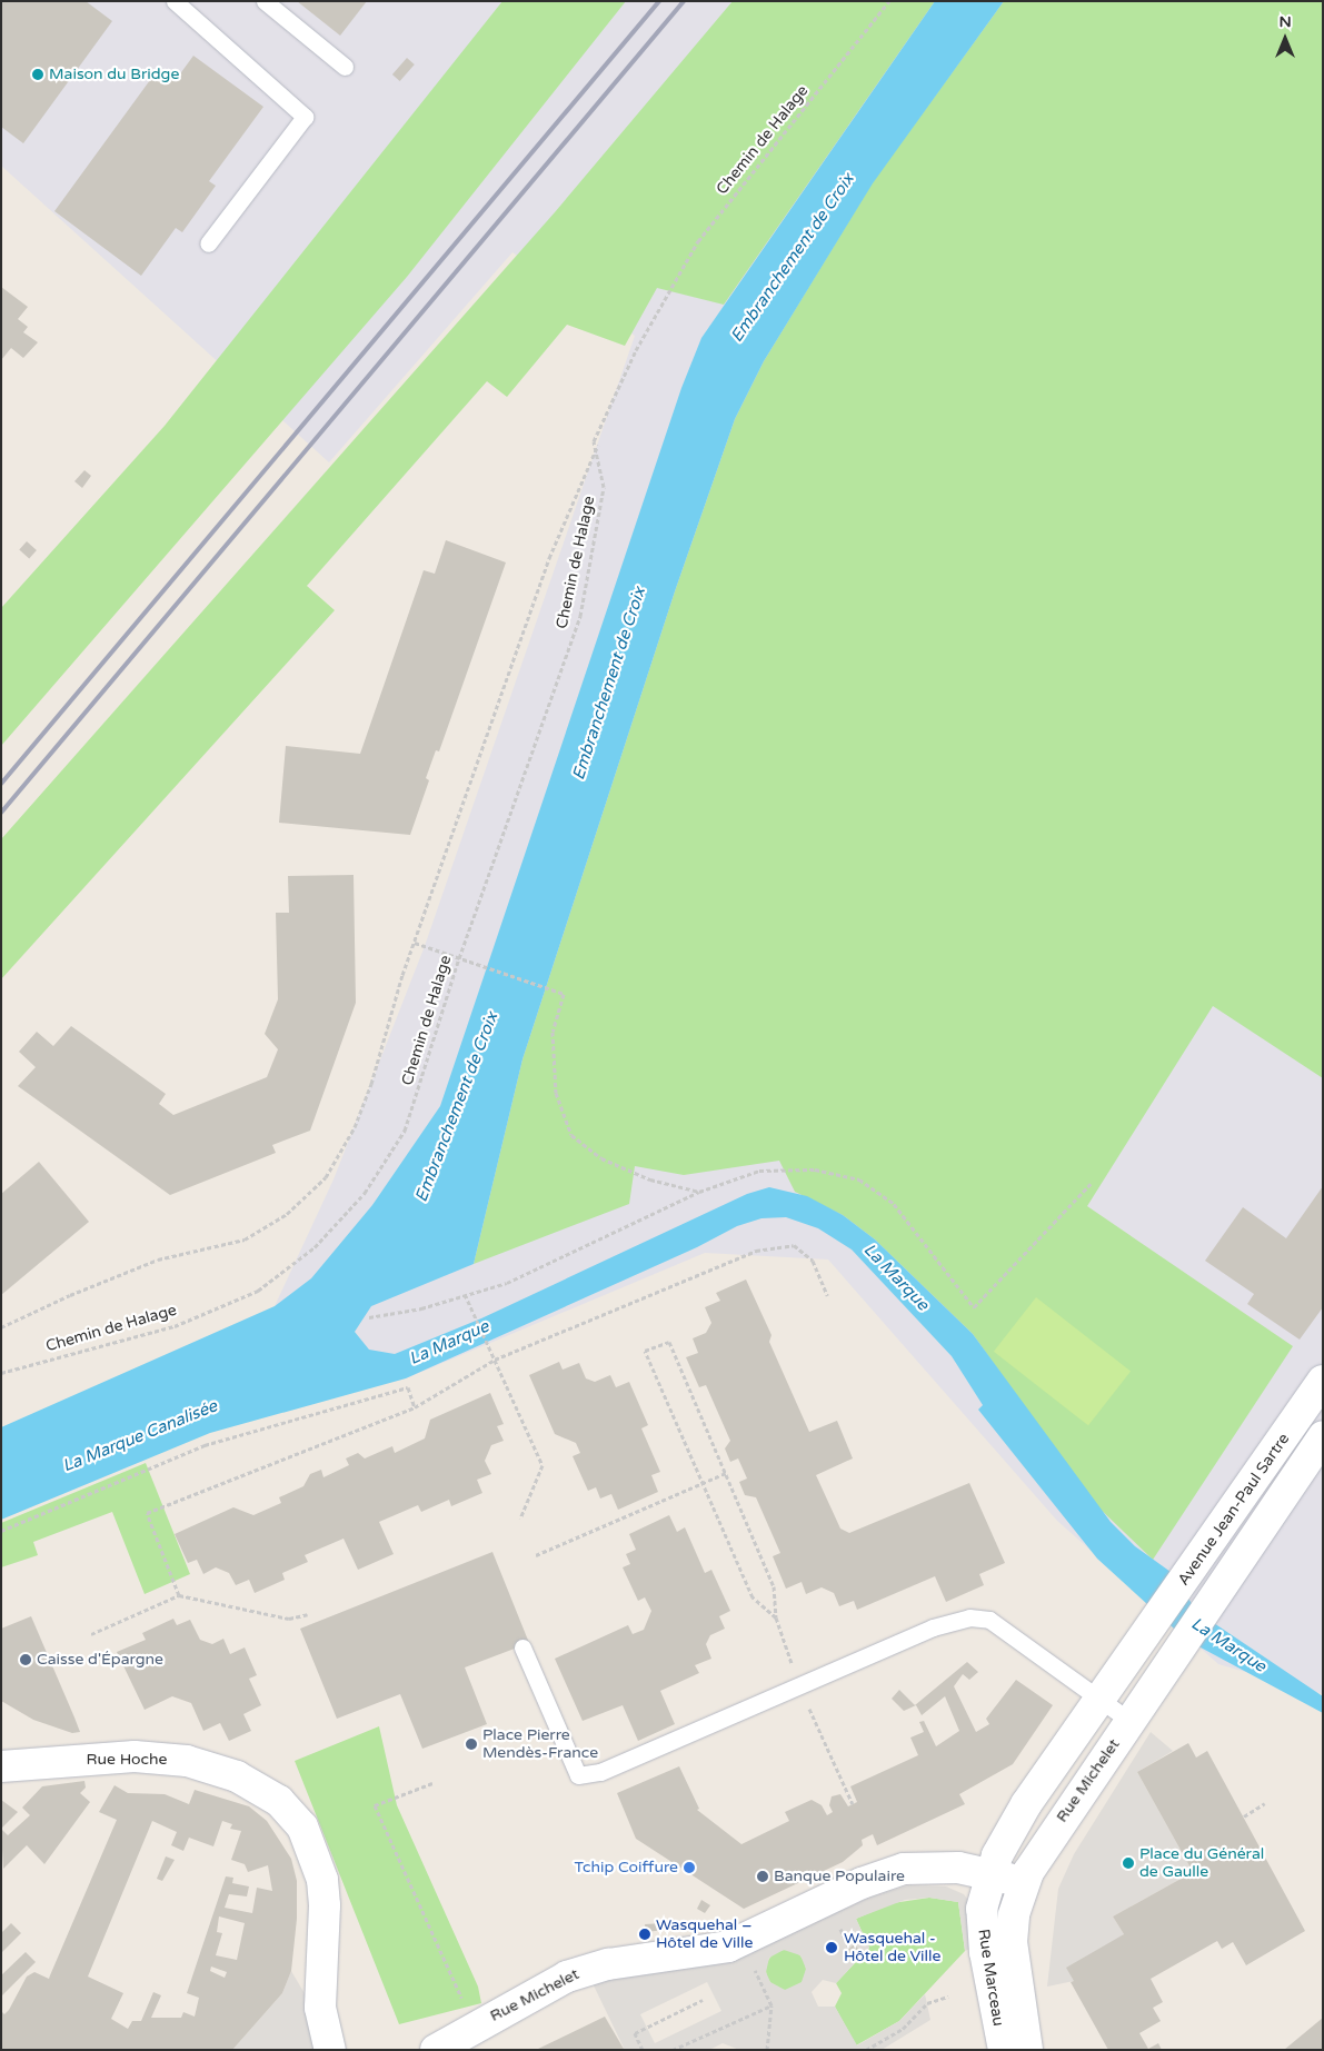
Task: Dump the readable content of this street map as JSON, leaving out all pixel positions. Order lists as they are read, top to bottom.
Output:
{
  "streets": {
    "street": [
      "Avenue Jean-Paul Sartre",
      "Rue Hoche",
      "Rue Michelet",
      "Rue Marceau"
    ],
    "path": ["Chemin de Halage"]
  },
  "crossings": [
    ["Avenue Jean-Paul Sartre", "Rue Michelet"],
    ["Rue Michelet", "Rue Marceau"]
  ],
  "water": ["Embranchement de Croix", "La Marque", "La Marque Canalisée"],
  "places": [
    "Maison du Bridge",
    "Caisse d'Épargne",
    "Place Pierre Mendès-France",
    "Place du Général de Gaulle",
    "Tchip Coiffure",
    "Banque Populaire",
    "Wasquehal – Hôtel de Ville",
    "Wasquehal - Hôtel de Ville"
  ],
  "north": "top"
}
